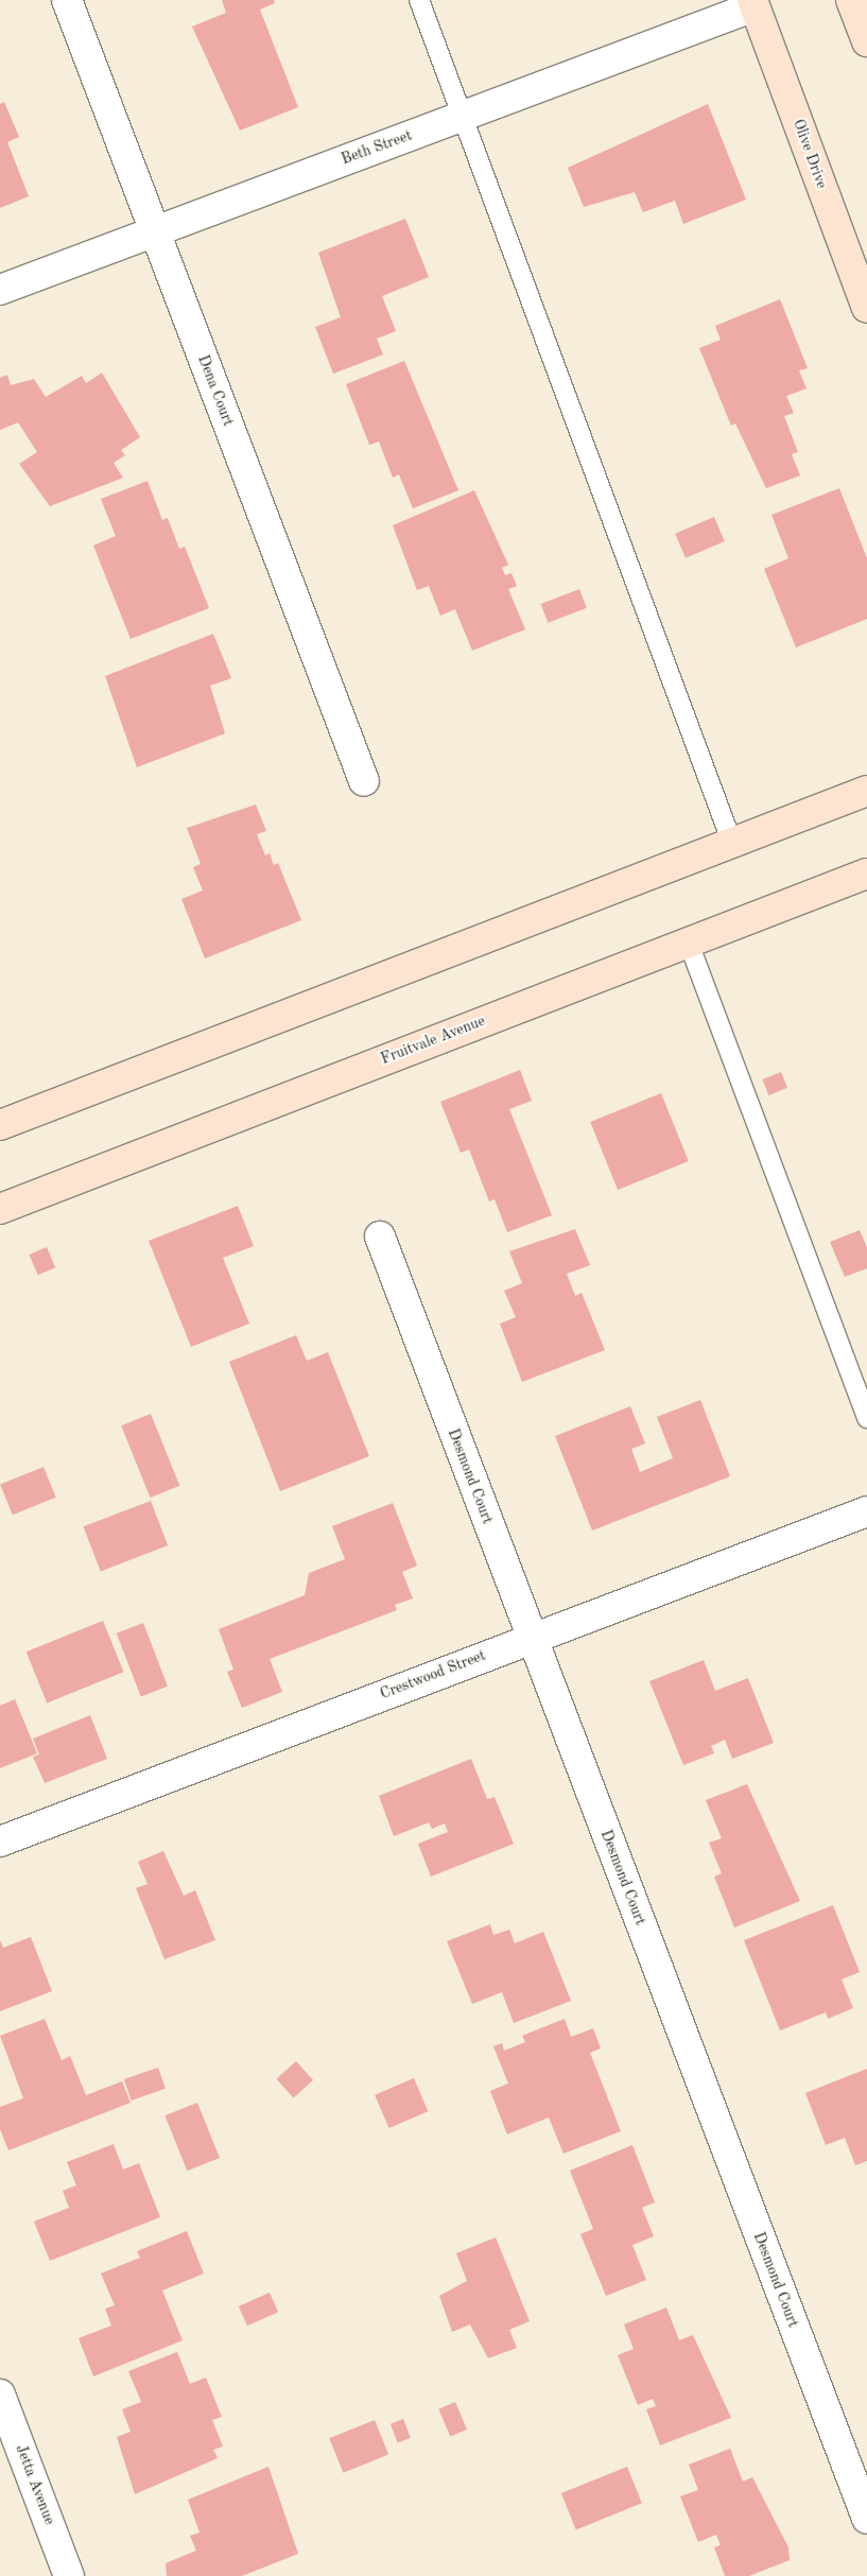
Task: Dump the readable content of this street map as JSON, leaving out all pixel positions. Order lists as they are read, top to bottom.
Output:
{
  "streets": {
    "main road": ["Olive Drive", "Fruitvale Avenue"],
    "street": [
      "Beth Street",
      "Dena Court",
      "Desmond Court",
      "Crestwood Street",
      "Jetta Avenue"
    ]
  },
  "crossings": [
    ["Beth Street", "Olive Drive"],
    ["Beth Street", "Dena Court"],
    ["Desmond Court", "Crestwood Street"]
  ]
}
